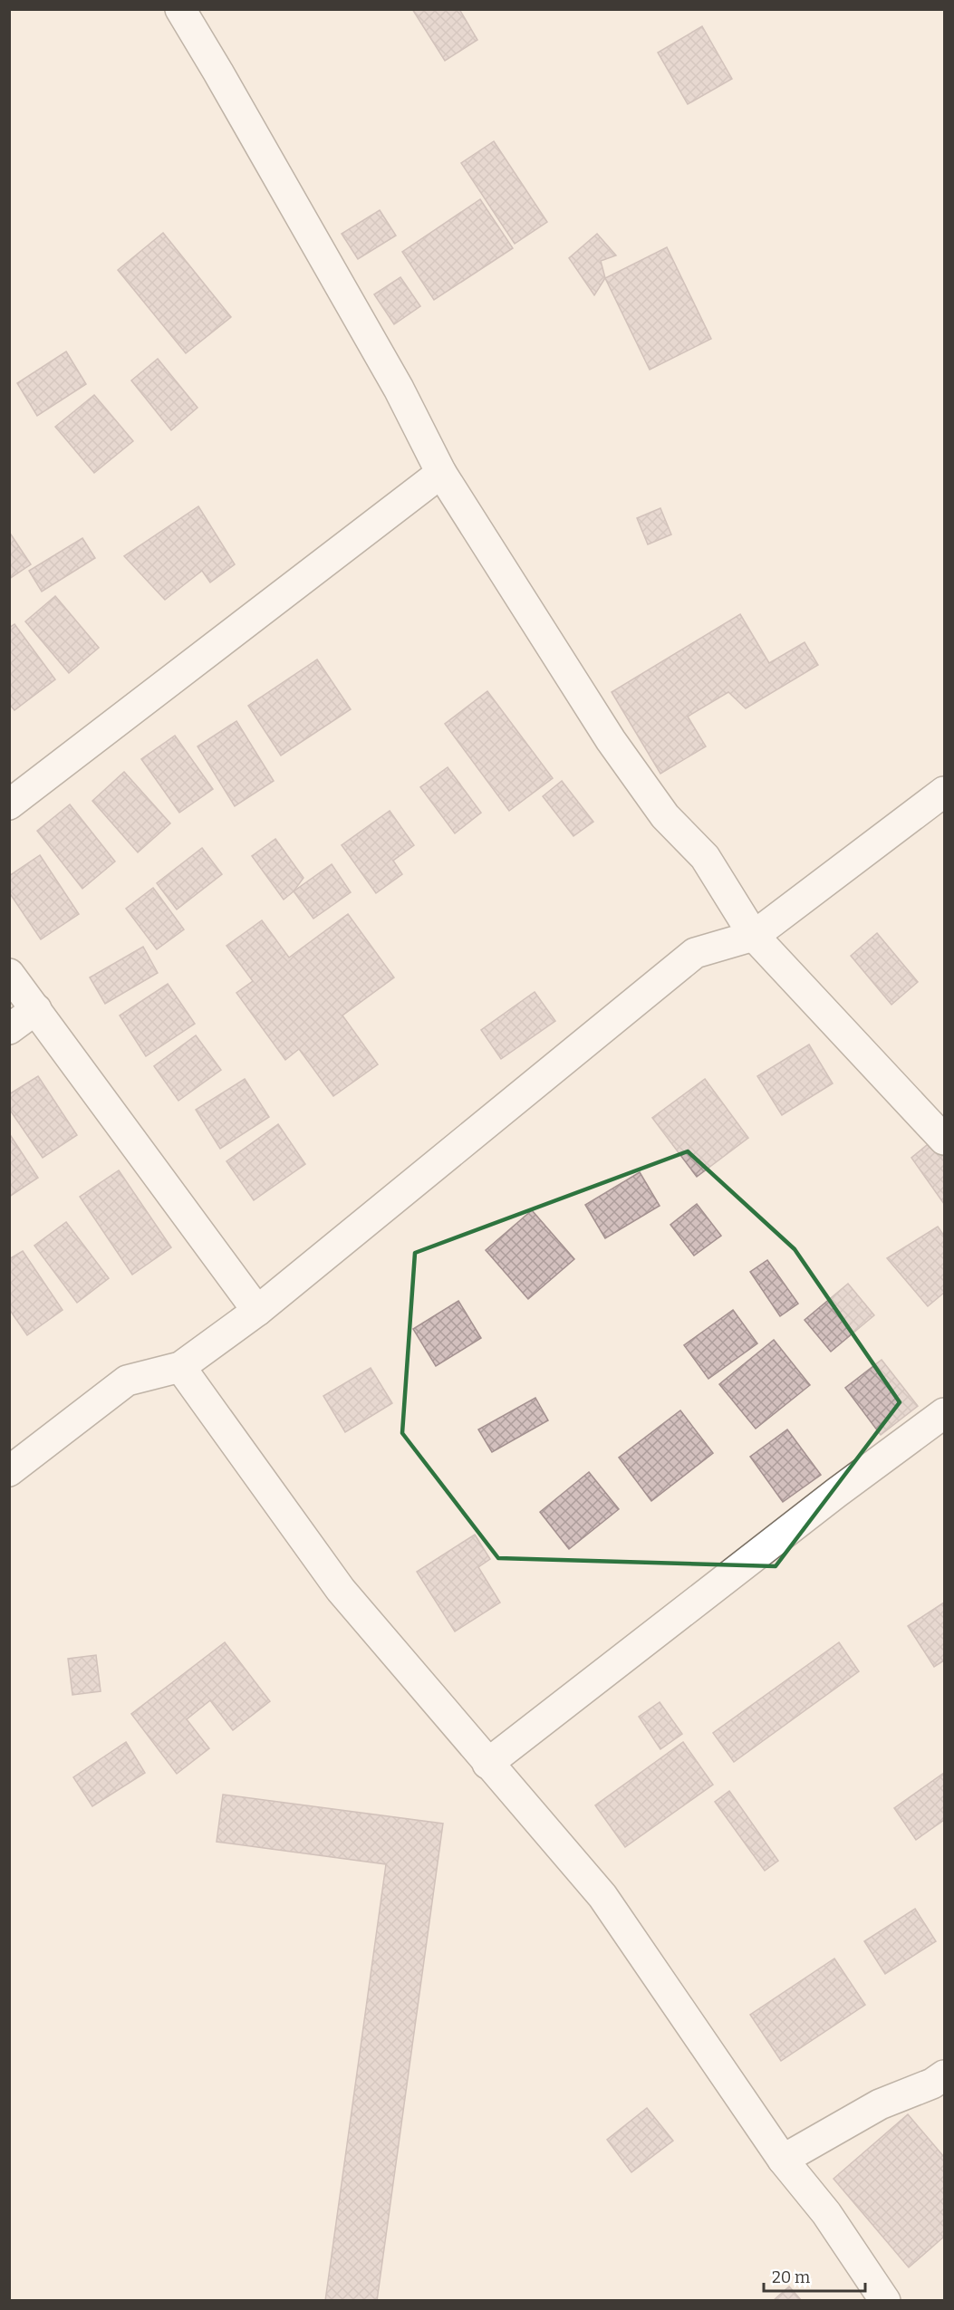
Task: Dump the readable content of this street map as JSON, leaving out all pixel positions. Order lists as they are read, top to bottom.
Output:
{
  "scale_bar": "20 m"
}
